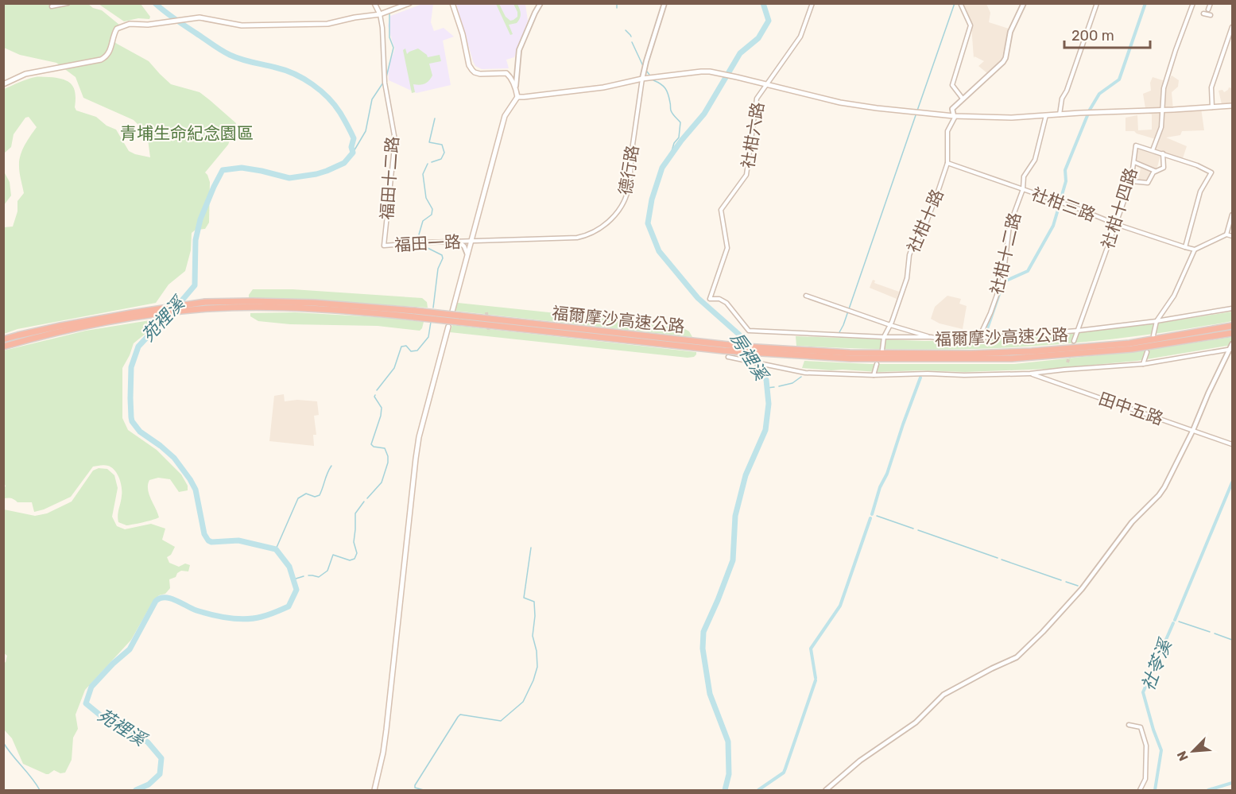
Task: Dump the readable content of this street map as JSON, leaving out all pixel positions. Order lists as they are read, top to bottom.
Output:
{
  "streets": {
    "highway": ["福爾摩沙高速公路"],
    "street": [
      "社柑六路",
      "德行路",
      "福田十二路",
      "社柑三路",
      "社柑十四路",
      "社柑十路",
      "福田一路",
      "社柑十二路",
      "田中五路"
    ]
  },
  "crossings": [
    ["社柑六路", "社柑十路"],
    ["德行路", "福田一路"],
    ["福田十二路", "福田一路"],
    ["社柑三路", "社柑十四路"],
    ["社柑三路", "社柑十路"],
    ["社柑三路", "社柑十二路"]
  ],
  "water": ["苑裡溪", "房裡溪", "社苓溪"],
  "parks": ["青埔生命紀念園區"],
  "scale_bar": "200 m",
  "north": "bottom left"
}
